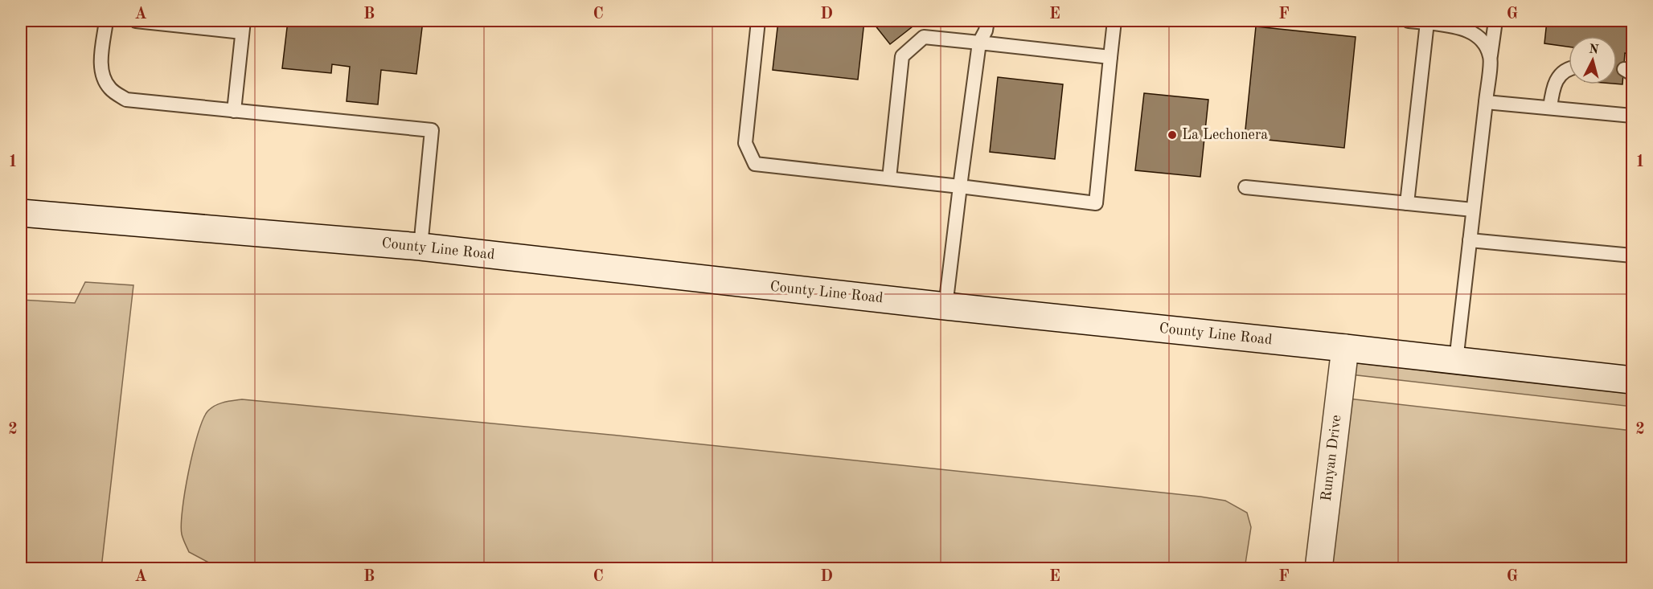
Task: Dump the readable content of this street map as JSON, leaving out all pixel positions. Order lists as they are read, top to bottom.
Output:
{
  "streets": {
    "main road": ["County Line Road", "Runyan Drive"]
  },
  "crossings": [
    ["County Line Road", "Runyan Drive"]
  ],
  "places": ["La Lechonera"],
  "north": "top",
  "grid": {
    "columns": [
      "A",
      "B",
      "C",
      "D",
      "E",
      "F",
      "G"
    ],
    "rows": ["1", "2"]
  }
}
